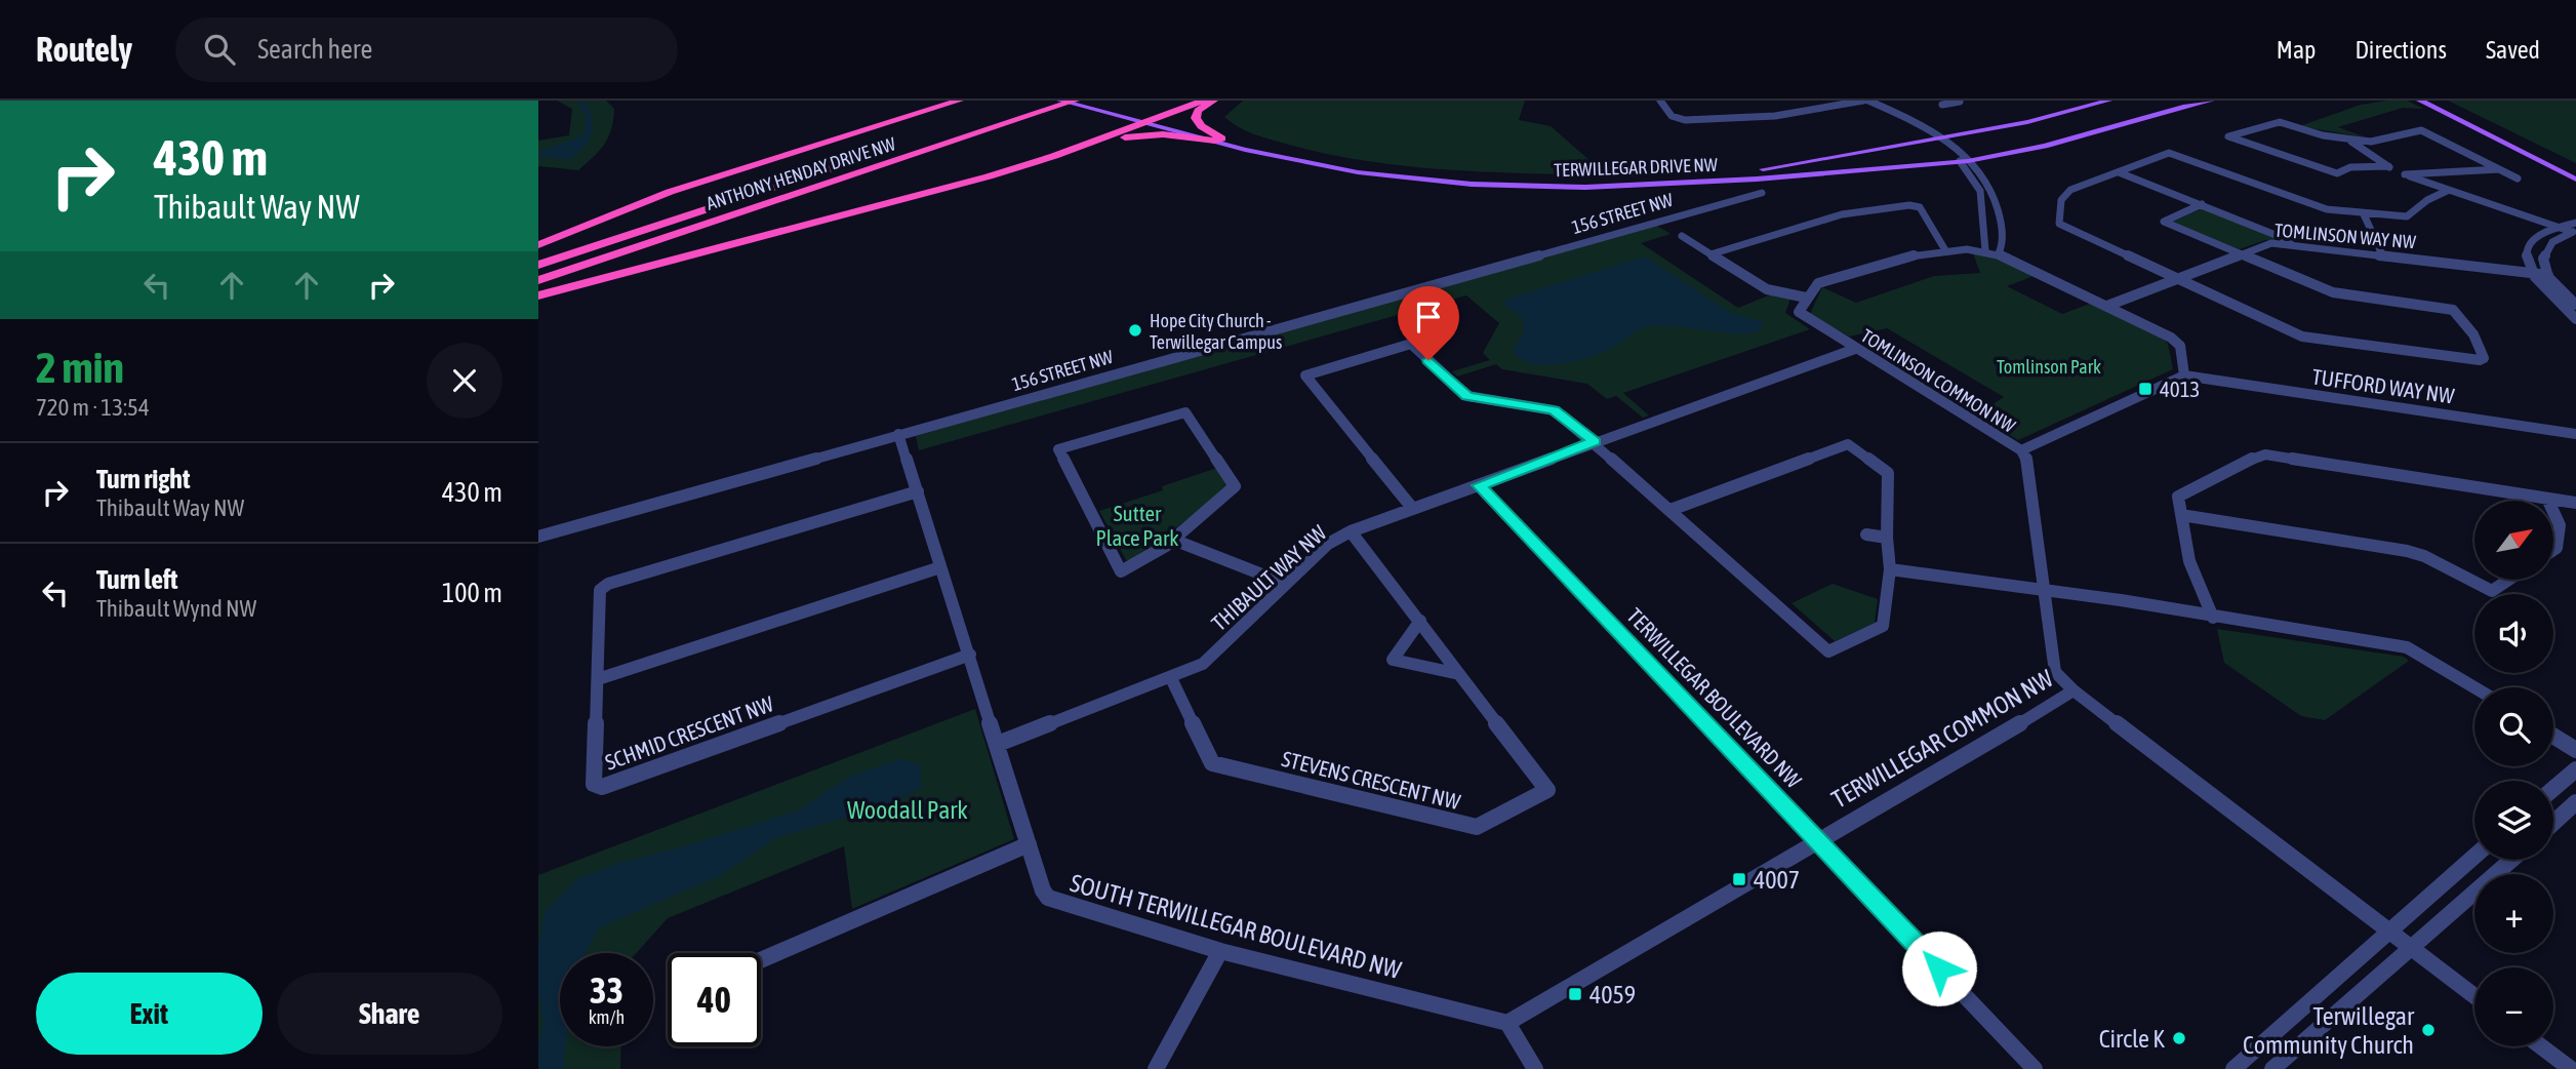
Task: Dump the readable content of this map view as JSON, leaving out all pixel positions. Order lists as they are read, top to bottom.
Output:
{
  "streets": {
    "highway": ["ANTHONY HENDAY DRIVE NW"],
    "main road": ["TERWILLEGAR DRIVE NW"],
    "street": [
      "156 STREET NW",
      "TOMLINSON WAY NW",
      "TOMLINSON COMMON NW",
      "TUFFORD WAY NW",
      "THIBAULT WAY NW",
      "TERWILLEGAR BOULEVARD NW",
      "SCHMID CRESCENT NW",
      "TERWILLEGAR COMMON NW",
      "STEVENS CRESCENT NW",
      "SOUTH TERWILLEGAR BOULEVARD NW"
    ]
  },
  "crossings": [
    ["TERWILLEGAR DRIVE NW", "ANTHONY HENDAY DRIVE NW"],
    ["156 STREET NW", "SOUTH TERWILLEGAR BOULEVARD NW"],
    ["TOMLINSON COMMON NW", "TUFFORD WAY NW"],
    ["TOMLINSON COMMON NW", "THIBAULT WAY NW"],
    ["THIBAULT WAY NW", "TERWILLEGAR BOULEVARD NW"],
    ["THIBAULT WAY NW", "STEVENS CRESCENT NW"],
    ["THIBAULT WAY NW", "SOUTH TERWILLEGAR BOULEVARD NW"],
    ["TERWILLEGAR BOULEVARD NW", "TERWILLEGAR COMMON NW"],
    ["SCHMID CRESCENT NW", "SOUTH TERWILLEGAR BOULEVARD NW"],
    ["TERWILLEGAR COMMON NW", "SOUTH TERWILLEGAR BOULEVARD NW"]
  ],
  "parks": ["Tomlinson Park", "Sutter Place Park", "Woodall Park"],
  "places": {
    "other": ["Hope City Church - Terwillegar Campus", "Terwillegar Community Church", "Circle K"],
    "transit": ["4013", "4007", "4059"]
  },
  "north": "top right",
  "page": {
    "header": "Routely",
    "search": "Search here",
    "nav": ["Map", "Directions", "Saved"],
    "turn": ["430 m", "Thibault Way NW"],
    "heading": ["2 min", "720 m · 13:54"],
    "list": [
      {
        "name": "Turn right",
        "note": "Thibault Way NW",
        "value": "430 m"
      },
      {
        "name": "Turn left",
        "note": "Thibault Wynd NW",
        "value": "100 m"
      }
    ],
    "map_buttons": ["+", "−"],
    "speed": "33 km/h",
    "limit": "40",
    "buttons": ["Exit", "Share"]
  }
}
